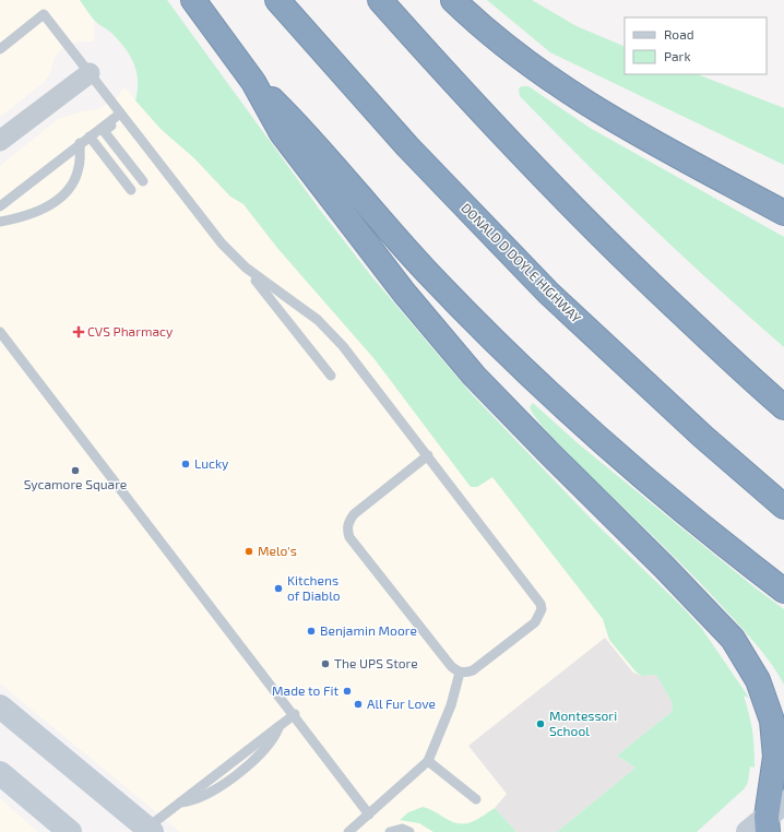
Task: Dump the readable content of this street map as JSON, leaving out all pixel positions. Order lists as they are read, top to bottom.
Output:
{
  "streets": {
    "highway": ["DONALD D DOYLE HIGHWAY"]
  },
  "places": {
    "health": ["CVS Pharmacy"],
    "other": [
      "Lucky",
      "Sycamore Square",
      "Melo's",
      "Kitchens of Diablo",
      "Benjamin Moore",
      "The UPS Store",
      "Made to Fit",
      "All Fur Love",
      "Montessori School"
    ]
  },
  "legend": ["Road", "Park"]
}
